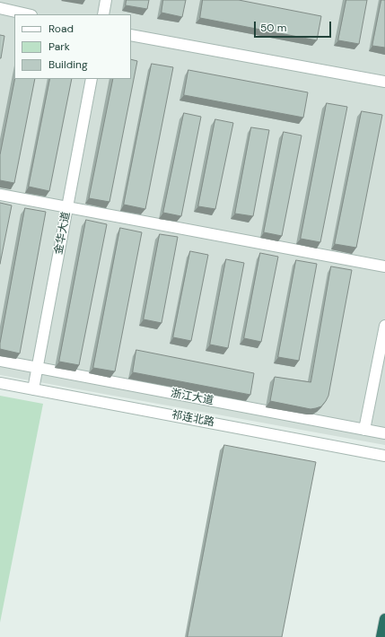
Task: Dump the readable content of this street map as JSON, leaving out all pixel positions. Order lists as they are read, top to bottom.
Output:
{
  "streets": {
    "street": ["金华大道", "浙江大道", "祁连北路"]
  },
  "crossings": [
    ["金华大道", "浙江大道"],
    ["金华大道", "祁连北路"]
  ],
  "legend": ["Road", "Park", "Building"],
  "scale_bar": "50 m"
}
